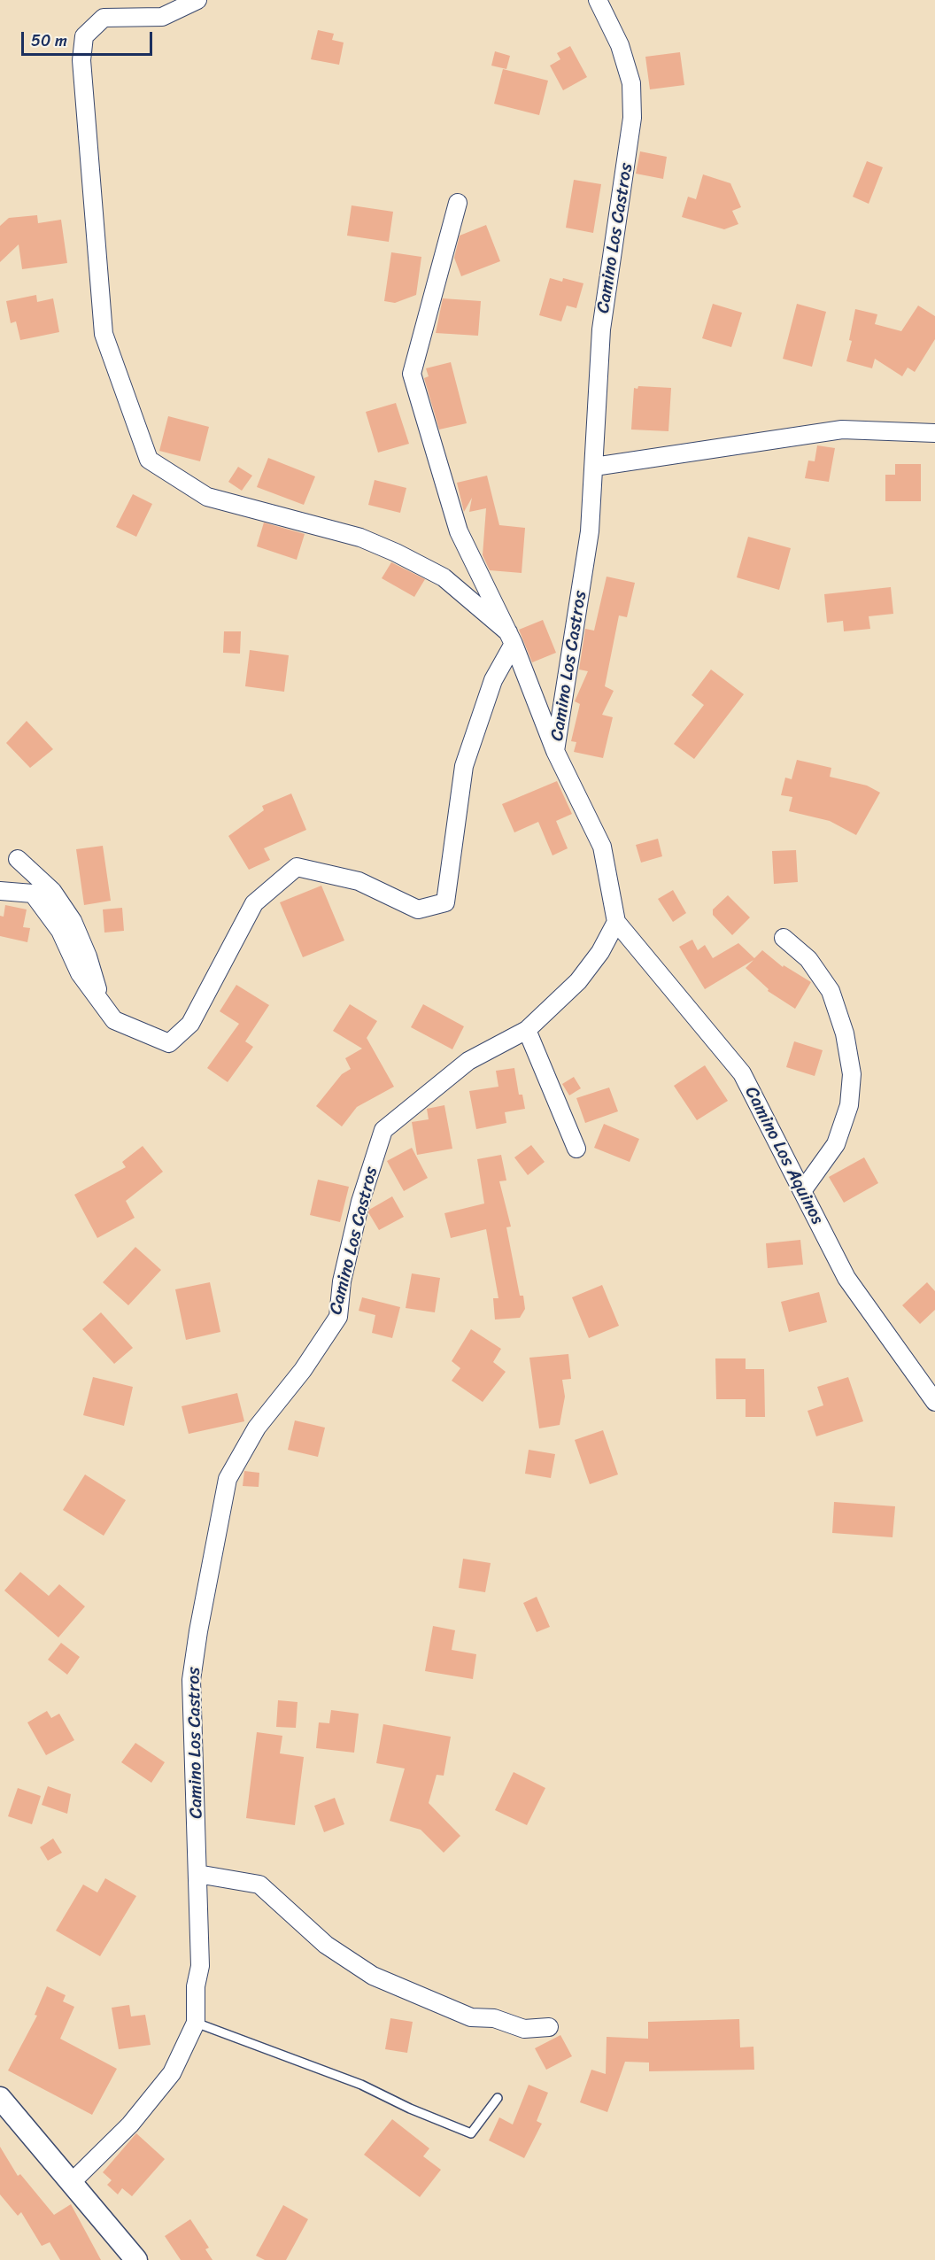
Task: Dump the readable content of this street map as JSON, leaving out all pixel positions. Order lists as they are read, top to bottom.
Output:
{
  "streets": {
    "street": ["Camino Los Castros", "Camino Los Aquinos"]
  },
  "crossings": [
    ["Camino Los Castros", "Camino Los Aquinos"]
  ],
  "scale_bar": "50 m"
}
